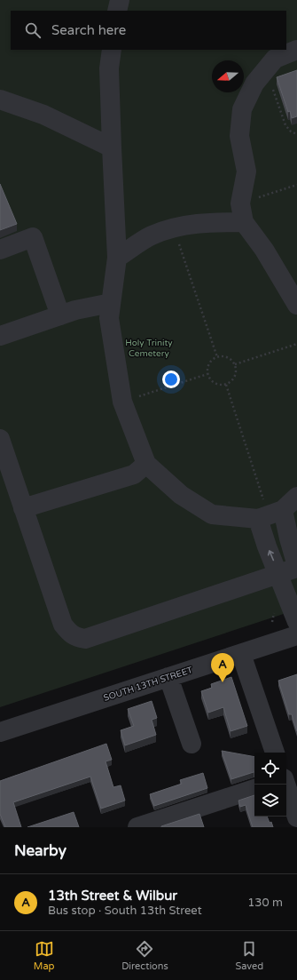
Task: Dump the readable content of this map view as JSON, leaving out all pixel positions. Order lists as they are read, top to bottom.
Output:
{
  "streets": {
    "street": ["SOUTH 13TH STREET"]
  },
  "parks": ["Holy Trinity Cemetery"],
  "north": "left",
  "page": {
    "search": "Search here",
    "pins": "A",
    "heading": "Nearby",
    "list": [
      {
        "mark": "A",
        "name": "13th Street & Wilbur",
        "note": "Bus stop · South 13th Street",
        "value": "130 m"
      }
    ],
    "nav": ["Map", "Directions", "Saved"]
  }
}
